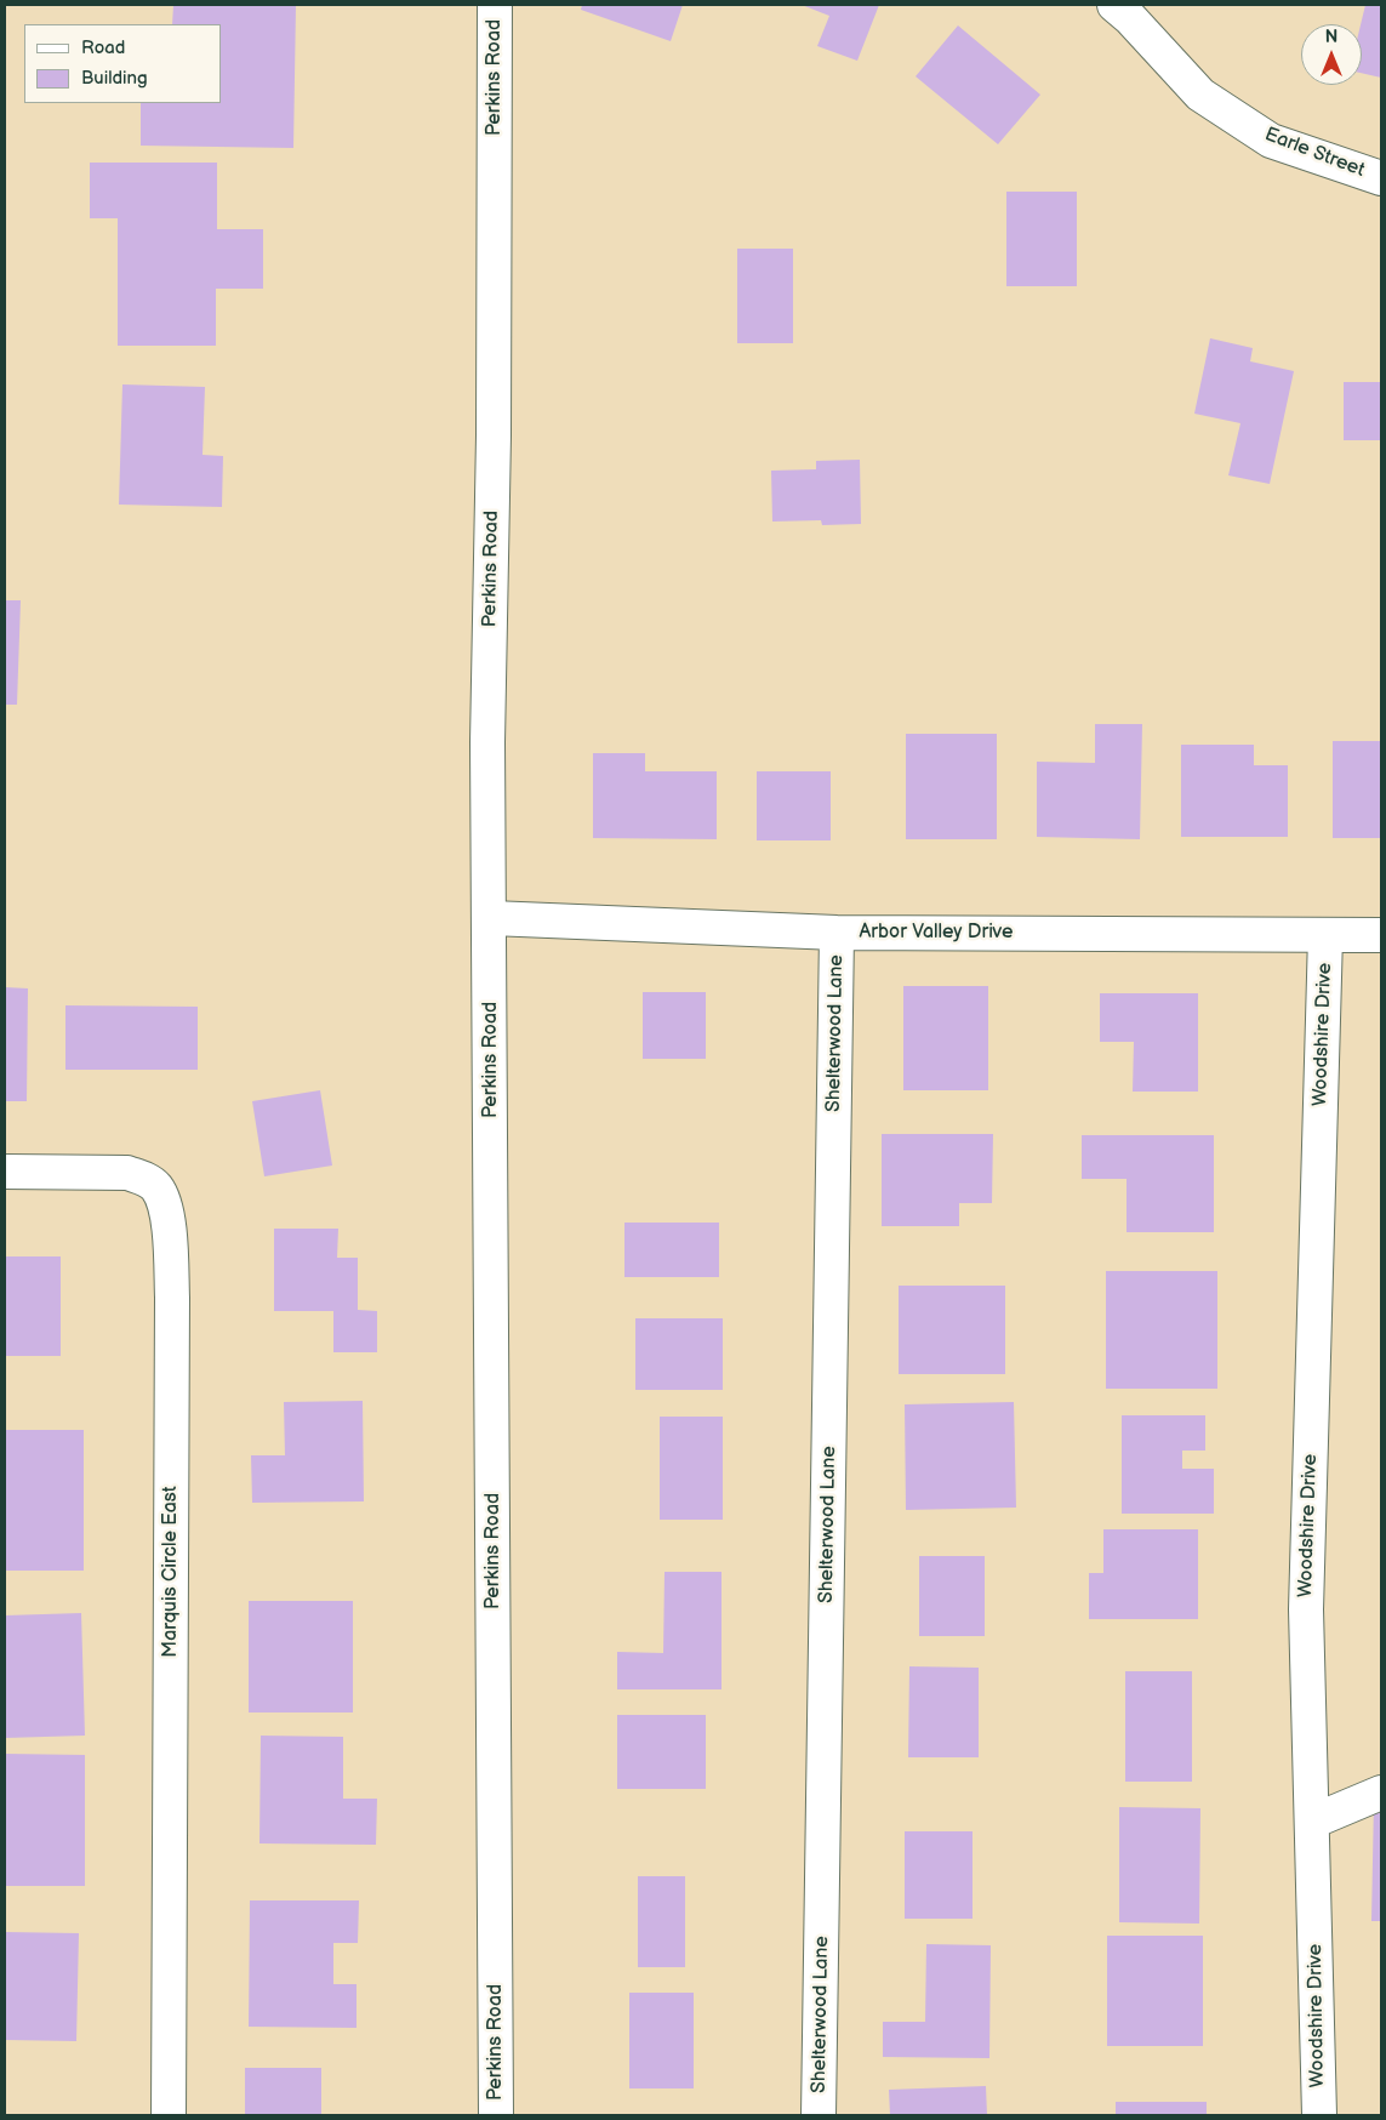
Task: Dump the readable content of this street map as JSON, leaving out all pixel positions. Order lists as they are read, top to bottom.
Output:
{
  "streets": {
    "street": [
      "Perkins Road",
      "Earle Street",
      "Arbor Valley Drive",
      "Shelterwood Lane",
      "Woodshire Drive",
      "Marquis Circle East"
    ]
  },
  "crossings": [
    ["Perkins Road", "Arbor Valley Drive"],
    ["Arbor Valley Drive", "Shelterwood Lane"],
    ["Arbor Valley Drive", "Woodshire Drive"]
  ],
  "legend": ["Road", "Building"],
  "north": "top"
}
